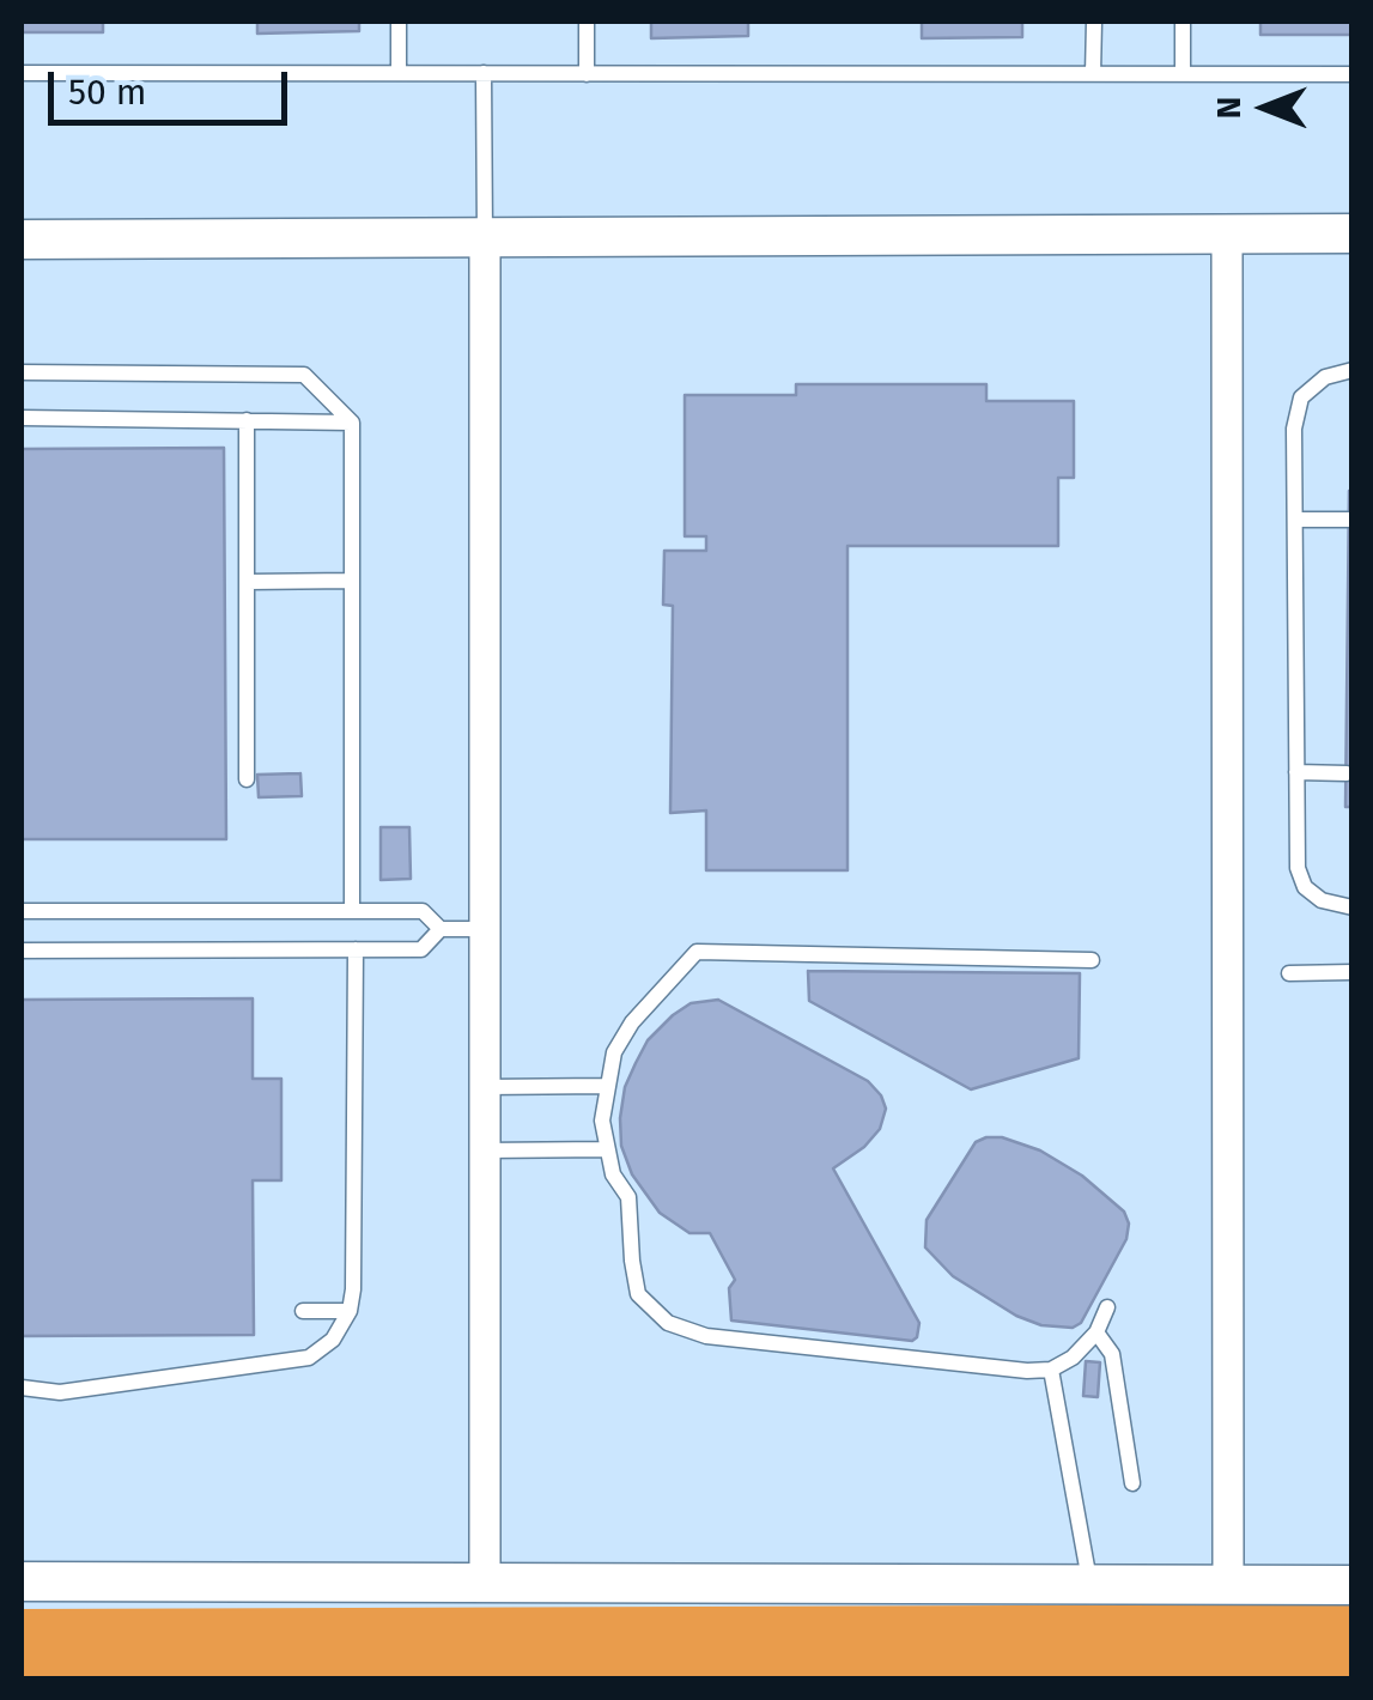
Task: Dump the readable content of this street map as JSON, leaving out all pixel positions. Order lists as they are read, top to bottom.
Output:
{
  "scale_bar": "50 m",
  "north": "left"
}
